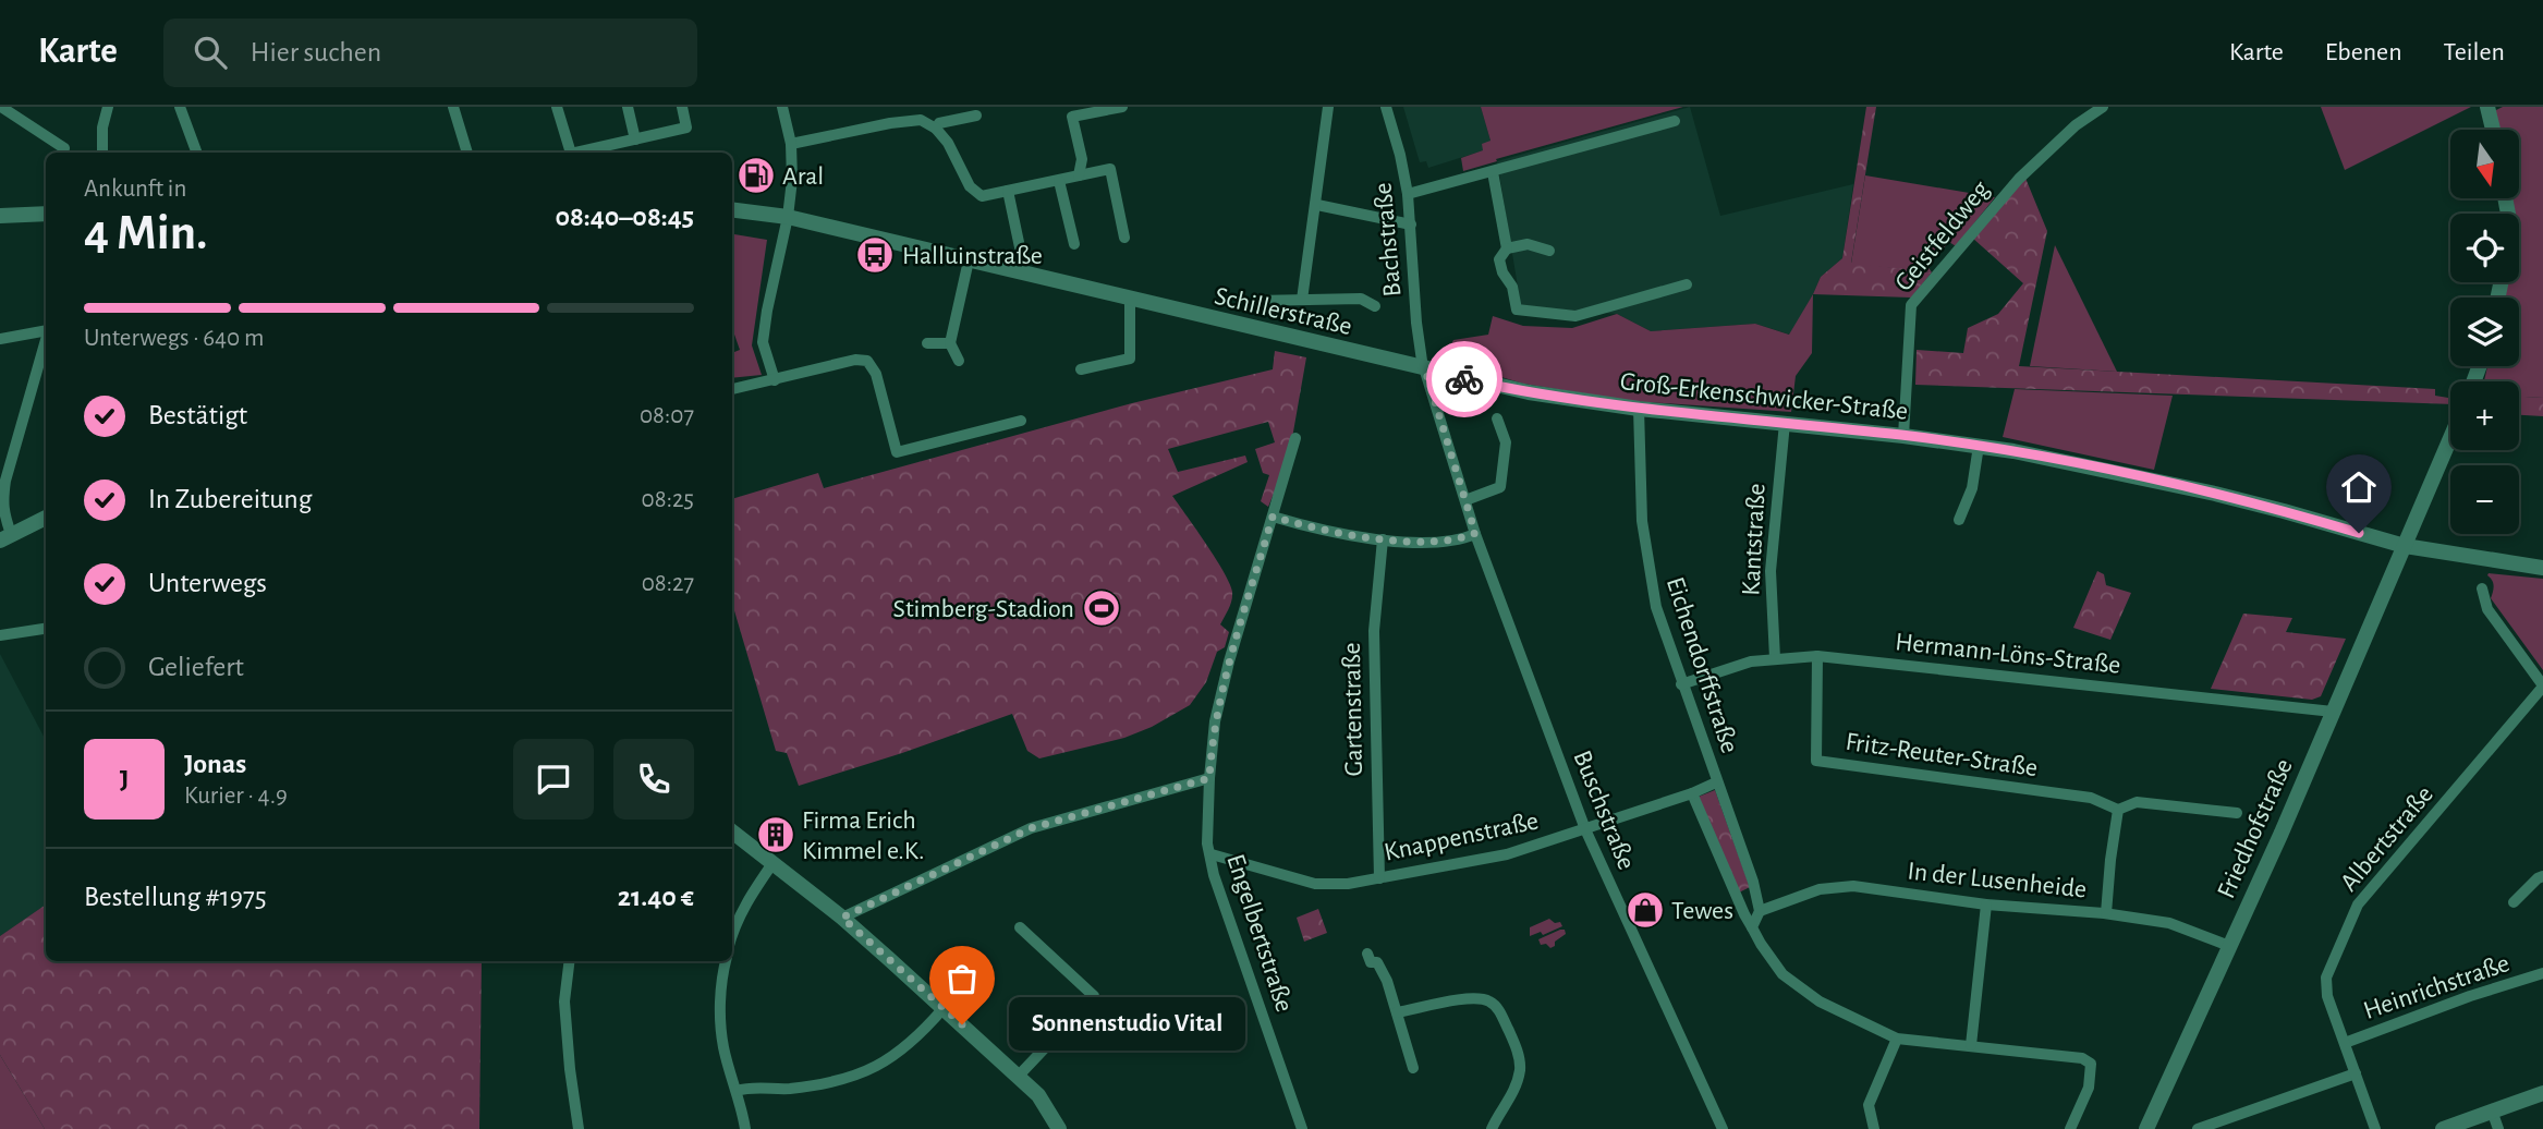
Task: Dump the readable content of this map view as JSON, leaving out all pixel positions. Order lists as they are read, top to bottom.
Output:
{
  "streets": {
    "main road": ["Schillerstraße", "Groß-Erkenschwicker-Straße", "Friedhofstraße"],
    "street": [
      "Geistfeldweg",
      "Bachstraße",
      "Kantstraße",
      "Hermann-Löns-Straße",
      "Eichendorffstraße",
      "Gartenstraße",
      "Fritz-Reuter-Straße",
      "Buschstraße",
      "Knappenstraße",
      "Albertstraße",
      "In der Lusenheide",
      "Engelbertstraße",
      "Heinrichstraße"
    ]
  },
  "crossings": [
    ["Geistfeldweg", "Groß-Erkenschwicker-Straße"],
    ["Bachstraße", "Schillerstraße"],
    ["Bachstraße", "Groß-Erkenschwicker-Straße"],
    ["Bachstraße", "Buschstraße"],
    ["Schillerstraße", "Groß-Erkenschwicker-Straße"],
    ["Schillerstraße", "Buschstraße"],
    ["Groß-Erkenschwicker-Straße", "Kantstraße"],
    ["Groß-Erkenschwicker-Straße", "Eichendorffstraße"],
    ["Groß-Erkenschwicker-Straße", "Buschstraße"],
    ["Groß-Erkenschwicker-Straße", "Friedhofstraße"],
    ["Kantstraße", "Hermann-Löns-Straße"],
    ["Hermann-Löns-Straße", "Eichendorffstraße"],
    ["Hermann-Löns-Straße", "Fritz-Reuter-Straße"],
    ["Hermann-Löns-Straße", "Friedhofstraße"],
    ["Eichendorffstraße", "Knappenstraße"],
    ["Eichendorffstraße", "In der Lusenheide"],
    ["Gartenstraße", "Knappenstraße"],
    ["Buschstraße", "Knappenstraße"],
    ["Friedhofstraße", "In der Lusenheide"],
    ["Knappenstraße", "Engelbertstraße"],
    ["Albertstraße", "Heinrichstraße"]
  ],
  "places": {
    "fuel station": ["Aral"],
    "bus stop": ["Halluinstraße"],
    "sports": ["Stimberg-Stadion"],
    "building": ["Firma Erich Kimmel e.K."],
    "shop": ["Tewes"],
    "other": ["Sonnenstudio Vital"]
  },
  "north": "bottom",
  "page": {
    "header": "Karte",
    "search": "Hier suchen",
    "nav": ["Karte", "Ebenen", "Teilen"],
    "map_buttons": ["+", "−"],
    "heading": ["4 Min.", "Ankunft in", "08:40–08:45"],
    "panel": [
      "Jonas",
      "Kurier · 4.9",
      "Bestellung #1975",
      "21.40 €"
    ],
    "bar": "Unterwegs · 640 m",
    "list": [
      ["Bestätigt", "08:07"],
      ["In Zubereitung", "08:25"],
      ["Unterwegs", "08:27"],
      "Geliefert"
    ],
    "round": "J",
    "bubble": "Sonnenstudio Vital"
  }
}
